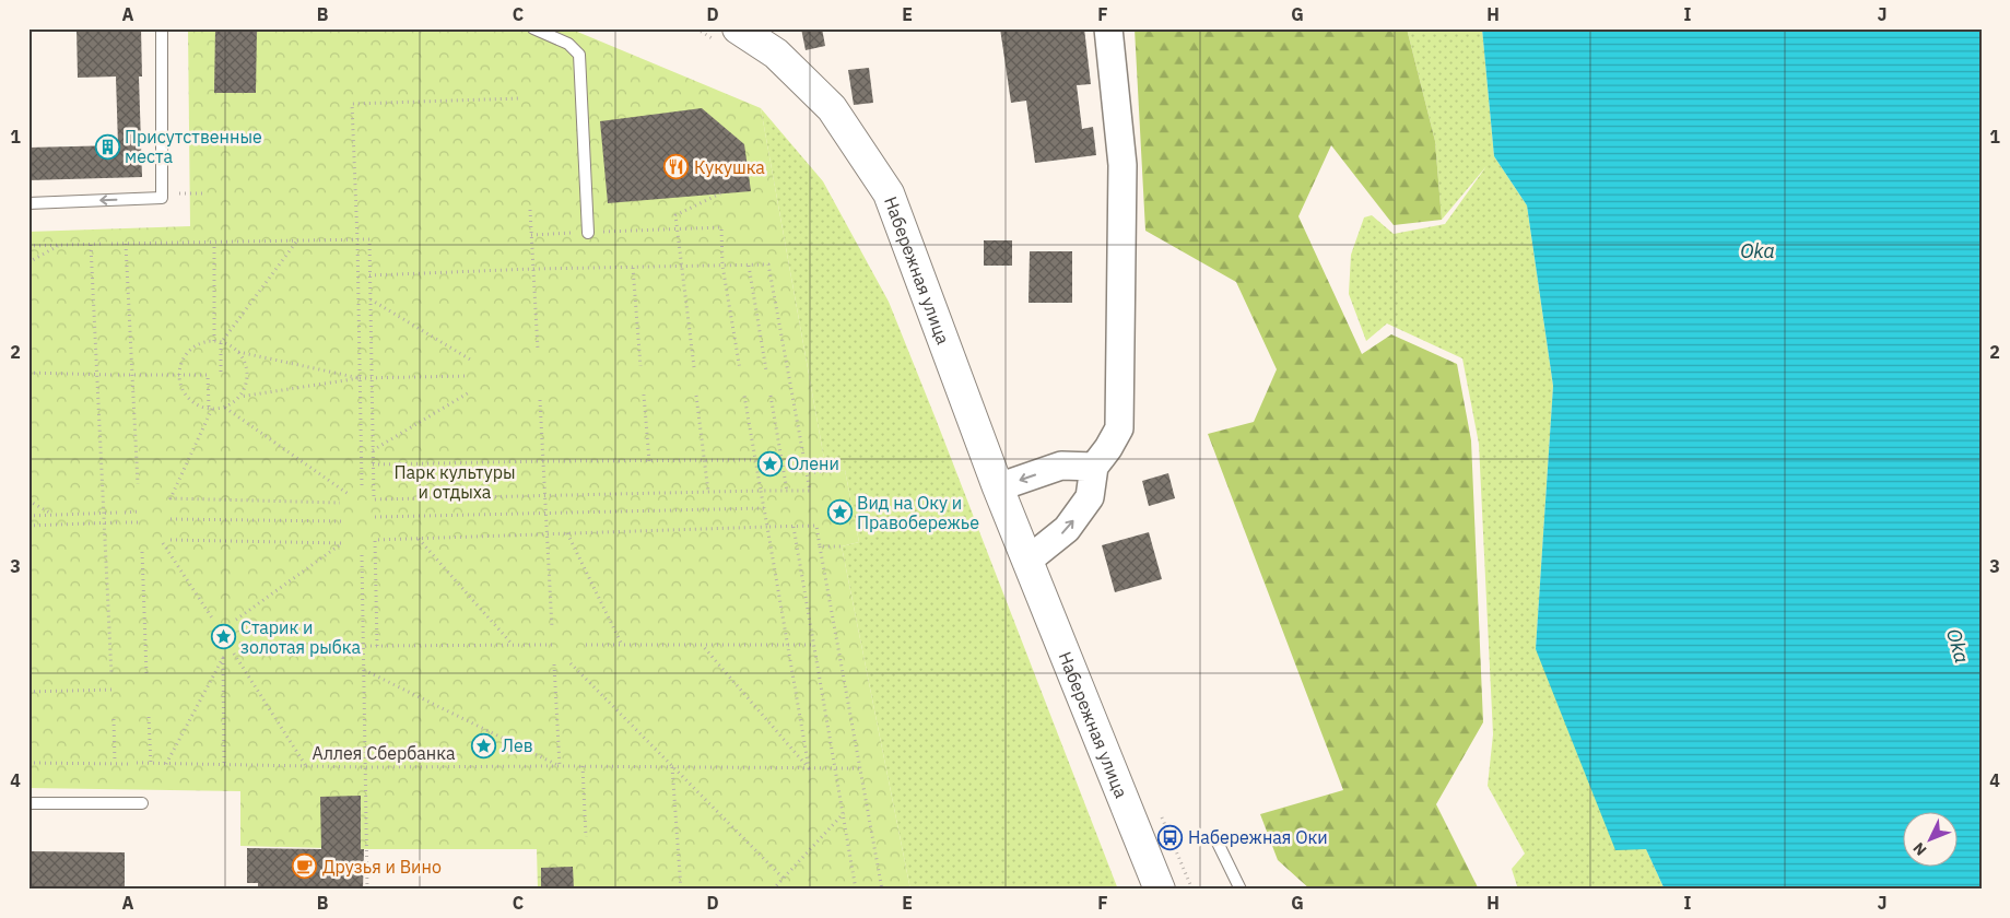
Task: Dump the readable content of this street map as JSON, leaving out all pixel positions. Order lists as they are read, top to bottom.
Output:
{
  "streets": {
    "main road": ["Набережная улица"],
    "path": ["Аллея Сбербанка"]
  },
  "water": ["Oka"],
  "parks": ["Парк культуры и отдыха"],
  "places": {
    "building": ["Присутственные места"],
    "restaurant": ["Кукушка"],
    "place": [
      "Олени",
      "Вид на Оку и Правобережье",
      "Старик и золотая рыбка",
      "Лев"
    ],
    "bus stop": ["Набережная Оки"],
    "cafe": ["Друзья и Вино"]
  },
  "north": "bottom left",
  "grid": {
    "columns": [
      "A",
      "B",
      "C",
      "D",
      "E",
      "F",
      "G",
      "H",
      "I",
      "J"
    ],
    "rows": [
      "1",
      "2",
      "3",
      "4"
    ]
  }
}
